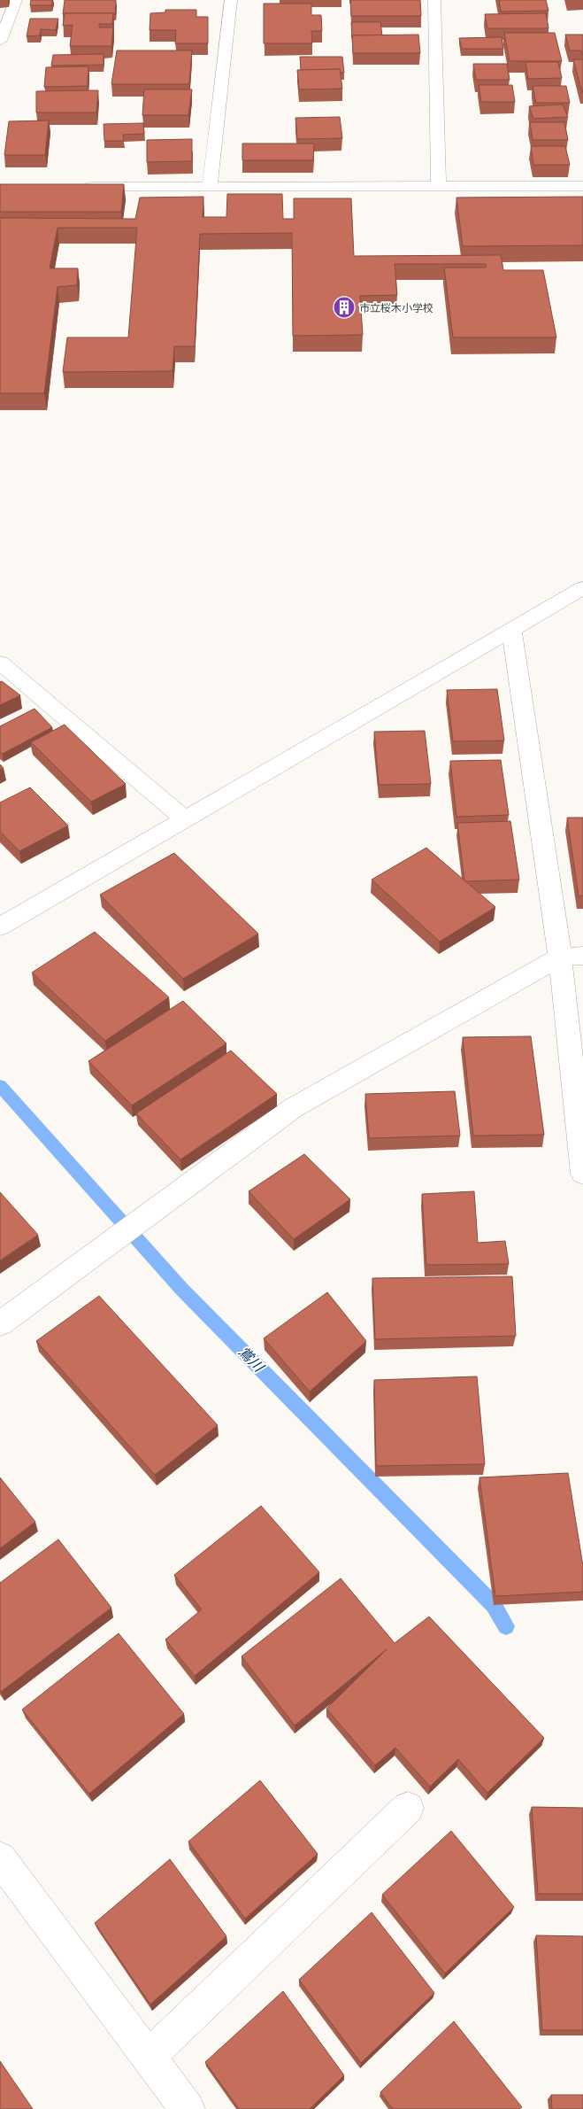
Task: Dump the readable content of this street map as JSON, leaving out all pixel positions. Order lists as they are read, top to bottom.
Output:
{
  "water": ["鴬川"],
  "places": {
    "building": ["市立桜木小学校"]
  }
}
